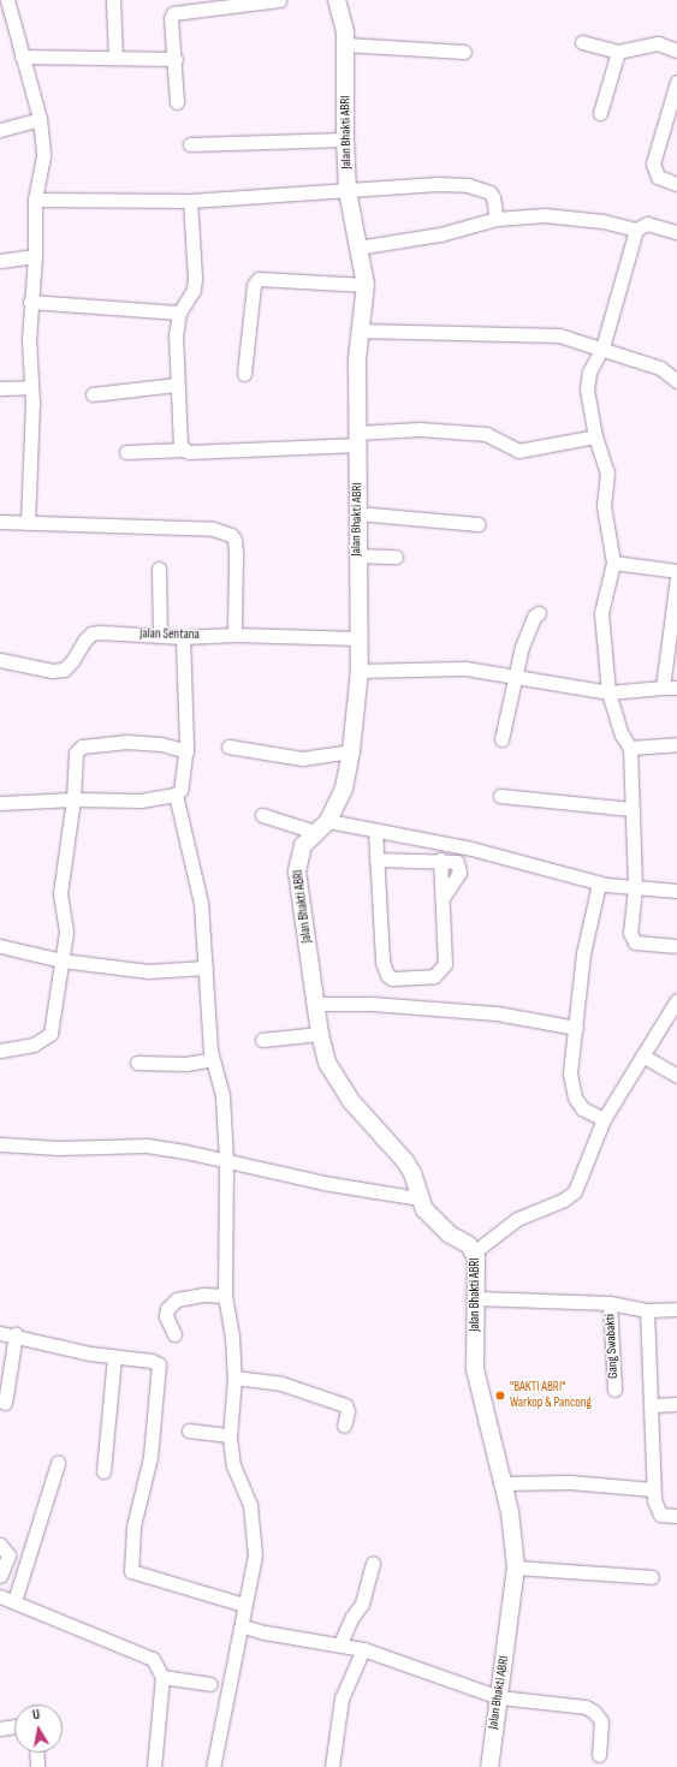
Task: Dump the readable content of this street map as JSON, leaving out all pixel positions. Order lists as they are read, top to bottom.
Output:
{
  "streets": {
    "street": ["Jalan Bhakti ABRI", "Jalan Sentana", "Gang Swabakti"]
  },
  "crossings": [
    ["Jalan Bhakti ABRI", "Jalan Sentana"]
  ],
  "places": ["\"BAKTI ABRI\" Warkop & Pancong"],
  "north": "top"
}
